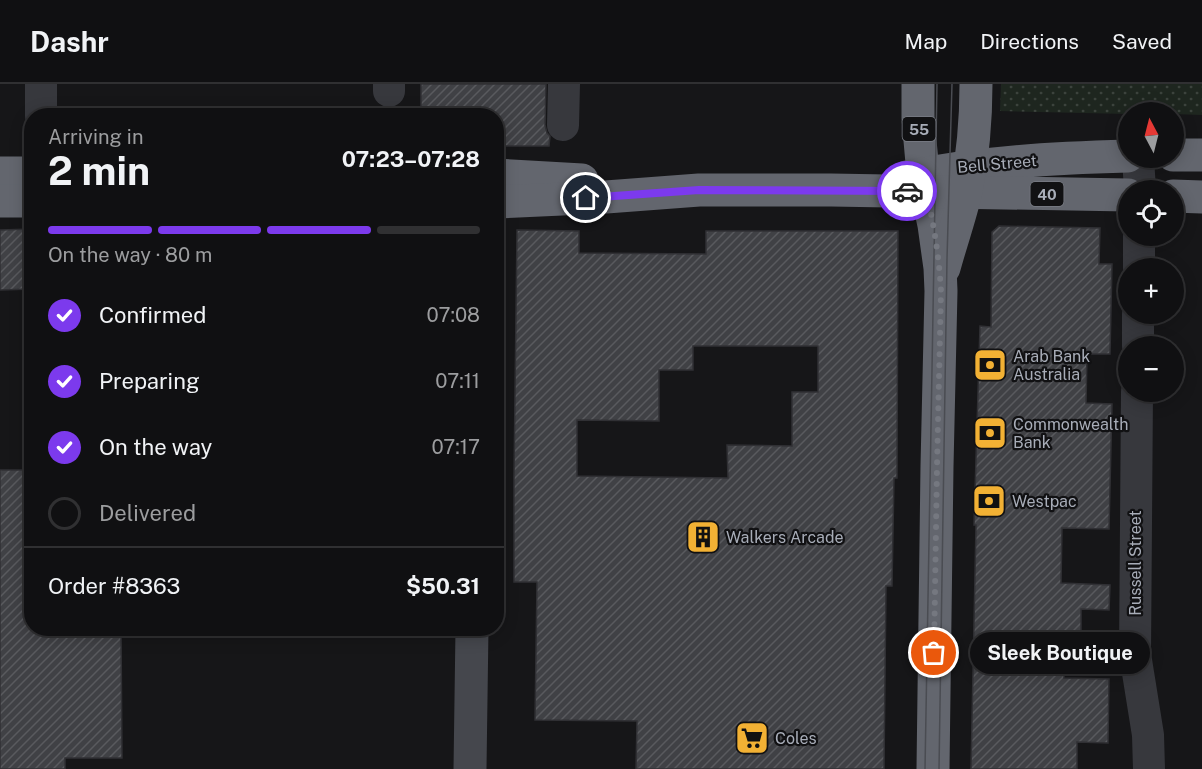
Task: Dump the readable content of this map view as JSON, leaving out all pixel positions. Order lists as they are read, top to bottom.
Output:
{
  "streets": {
    "highway": ["55", "Bell Street", "40"],
    "street": ["Russell Street"]
  },
  "crossings": [
    ["55", "Bell Street"]
  ],
  "places": {
    "bank": ["Arab Bank Australia", "Commonwealth Bank", "Westpac"],
    "building": ["Walkers Arcade"],
    "other": ["Sleek Boutique"],
    "supermarket": ["Coles"]
  },
  "north": "top",
  "page": {
    "header": "Dashr",
    "nav": ["Map", "Directions", "Saved"],
    "map_buttons": ["+", "−"],
    "heading": ["2 min", "Arriving in", "07:23–07:28"],
    "panel": ["Order #8363", "$50.31"],
    "bar": "On the way · 80 m",
    "list": [
      ["Confirmed", "07:08"],
      ["Preparing", "07:11"],
      ["On the way", "07:17"],
      "Delivered"
    ],
    "bubble": "Sleek Boutique"
  }
}
